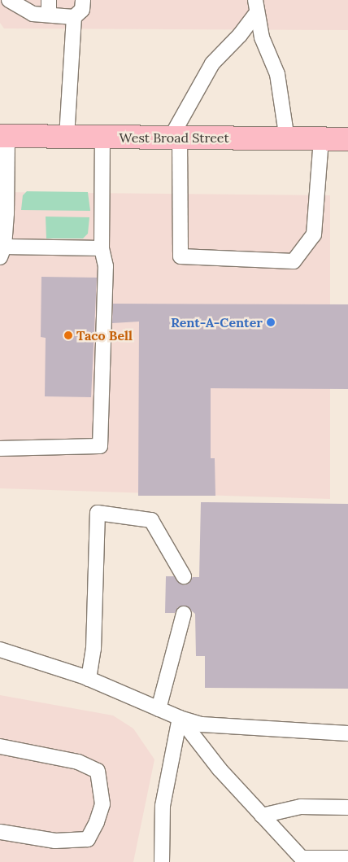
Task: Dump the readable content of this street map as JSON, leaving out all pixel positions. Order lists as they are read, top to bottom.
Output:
{
  "streets": {
    "main road": ["West Broad Street"]
  },
  "places": ["Rent-A-Center", "Taco Bell"]
}
